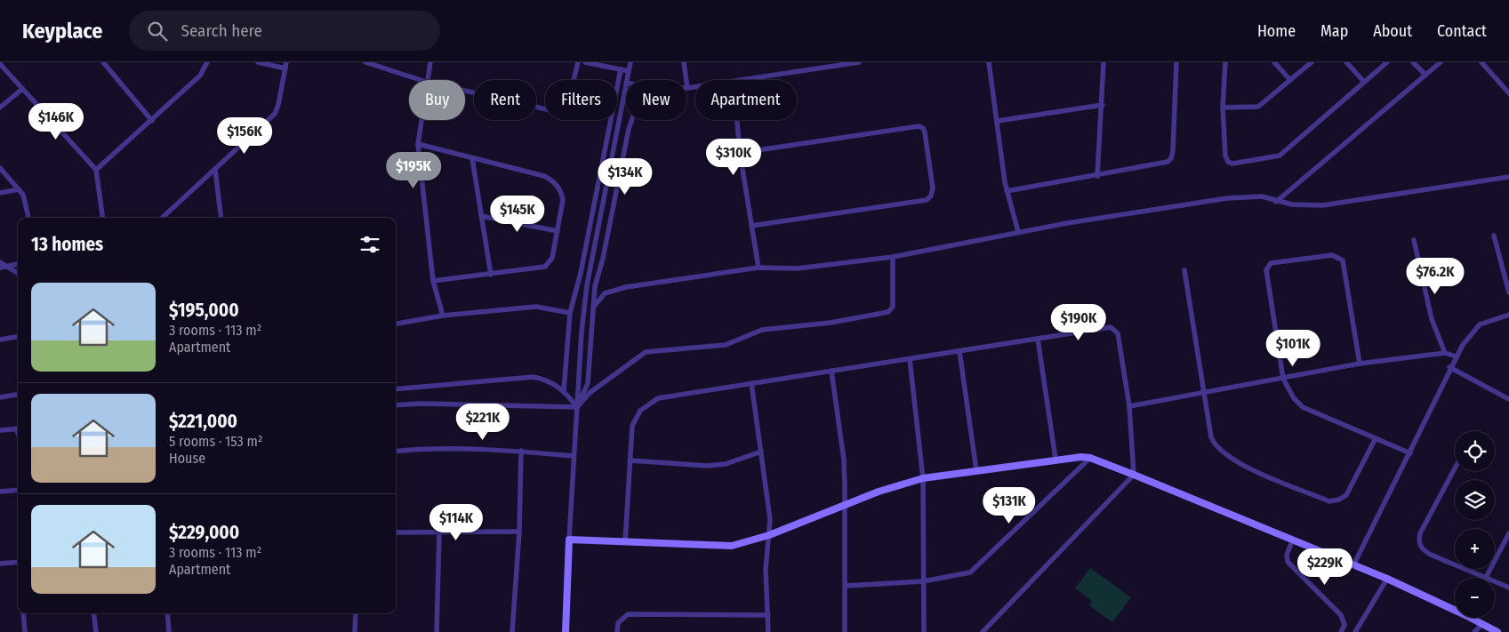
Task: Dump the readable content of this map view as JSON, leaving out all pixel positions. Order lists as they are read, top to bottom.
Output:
{
  "page": {
    "header": "Keyplace",
    "search": "Search here",
    "nav": [
      "Home",
      "Map",
      "About",
      "Contact"
    ],
    "chip": [
      "Buy",
      "Rent",
      "Filters",
      "New",
      "Apartment"
    ],
    "price": [
      "$146K",
      "$156K",
      "$310K",
      "$195K",
      "$134K",
      "$145K",
      "$76.2K",
      "$190K",
      "$101K",
      "$221K",
      "$131K",
      "$114K",
      "$229K"
    ],
    "heading": "13 homes",
    "list": [
      {
        "name": "$195,000",
        "note": "3 rooms · 113 m² · Apartment"
      },
      {
        "name": "$221,000",
        "note": "5 rooms · 153 m² · House"
      },
      {
        "name": "$229,000",
        "note": "3 rooms · 113 m² · Apartment"
      }
    ],
    "map_buttons": ["+", "−"]
  }
}
